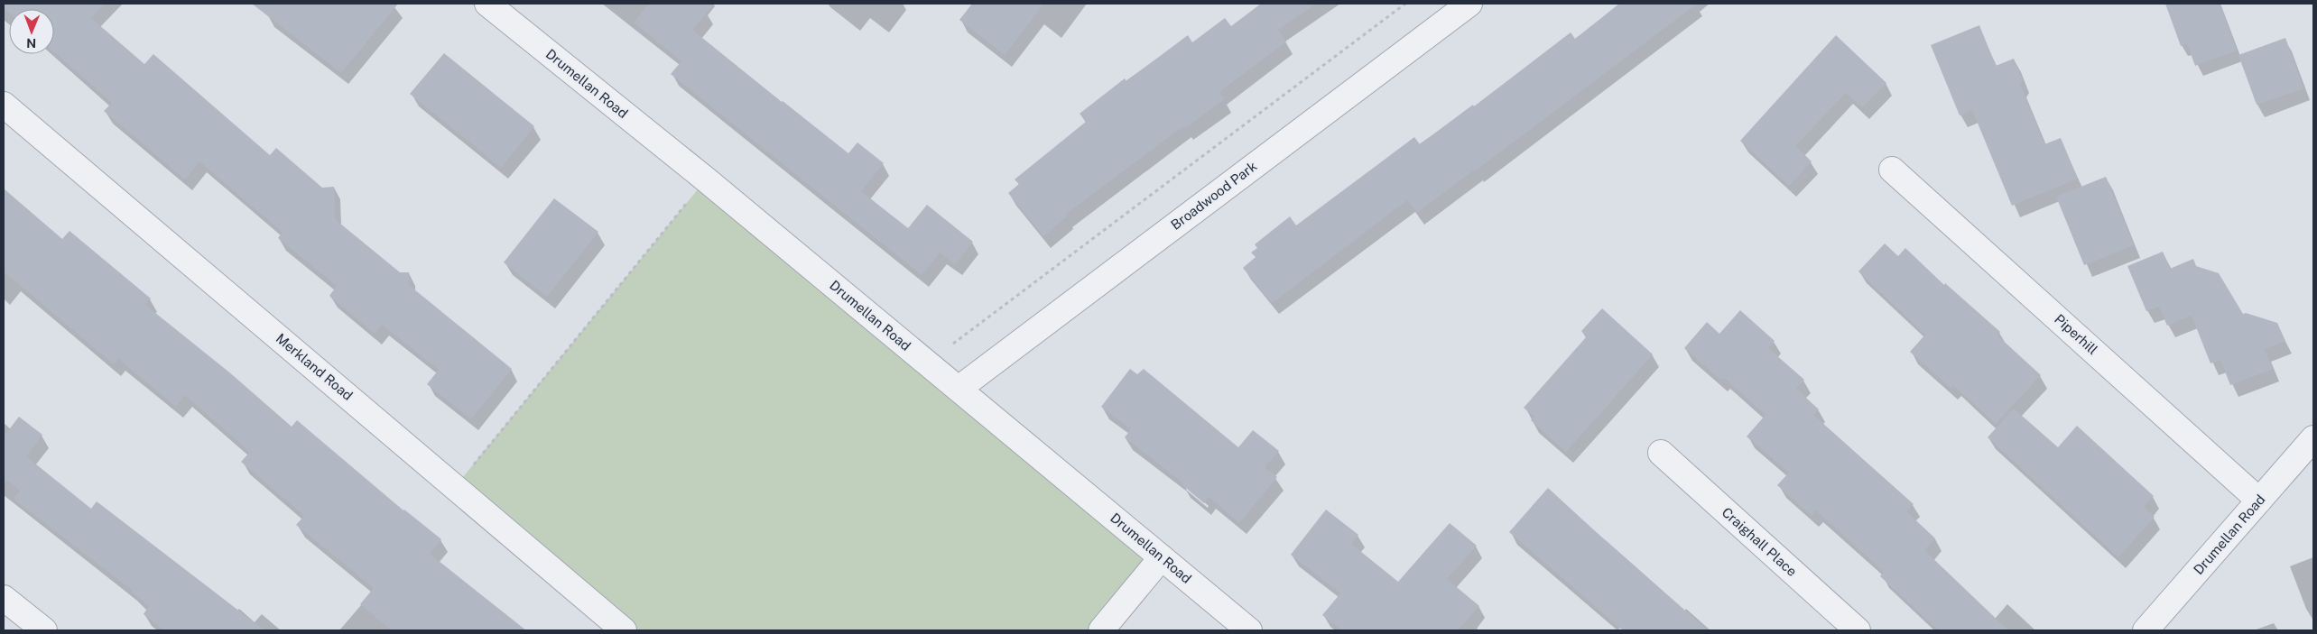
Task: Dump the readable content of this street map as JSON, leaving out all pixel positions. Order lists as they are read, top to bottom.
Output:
{
  "streets": {
    "street": [
      "Drumellan Road",
      "Broadwood Park",
      "Piperhill",
      "Merkland Road",
      "Craighall Place"
    ]
  },
  "crossings": [
    ["Drumellan Road", "Broadwood Park"],
    ["Drumellan Road", "Piperhill"]
  ],
  "north": "bottom"
}
